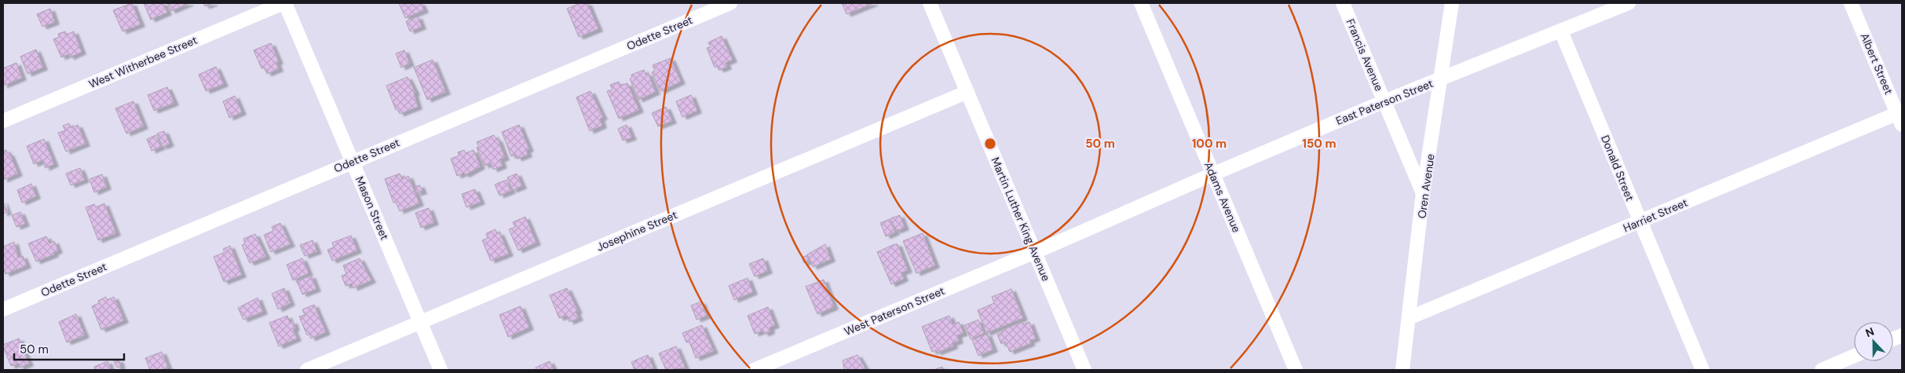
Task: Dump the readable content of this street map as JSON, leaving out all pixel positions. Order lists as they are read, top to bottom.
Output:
{
  "streets": {
    "street": [
      "Odette Street",
      "Francis Avenue",
      "West Witherbee Street",
      "Albert Street",
      "East Paterson Street",
      "Donald Street",
      "Oren Avenue",
      "Adams Avenue",
      "Mason Street",
      "Harriet Street",
      "Martin Luther King Avenue",
      "Josephine Street",
      "West Paterson Street"
    ]
  },
  "crossings": [
    ["Odette Street", "Mason Street"],
    ["Francis Avenue", "East Paterson Street"],
    ["Francis Avenue", "Oren Avenue"],
    ["West Witherbee Street", "Mason Street"],
    ["Albert Street", "Harriet Street"],
    ["East Paterson Street", "Donald Street"],
    ["East Paterson Street", "Oren Avenue"],
    ["East Paterson Street", "Adams Avenue"],
    ["East Paterson Street", "Martin Luther King Avenue"],
    ["East Paterson Street", "West Paterson Street"],
    ["Donald Street", "Harriet Street"],
    ["Oren Avenue", "Harriet Street"],
    ["Mason Street", "Josephine Street"],
    ["Martin Luther King Avenue", "Josephine Street"],
    ["Martin Luther King Avenue", "West Paterson Street"]
  ],
  "scale_bar": "50 m",
  "north": "top",
  "rings": ["50 m", "100 m", "150 m"]
}
